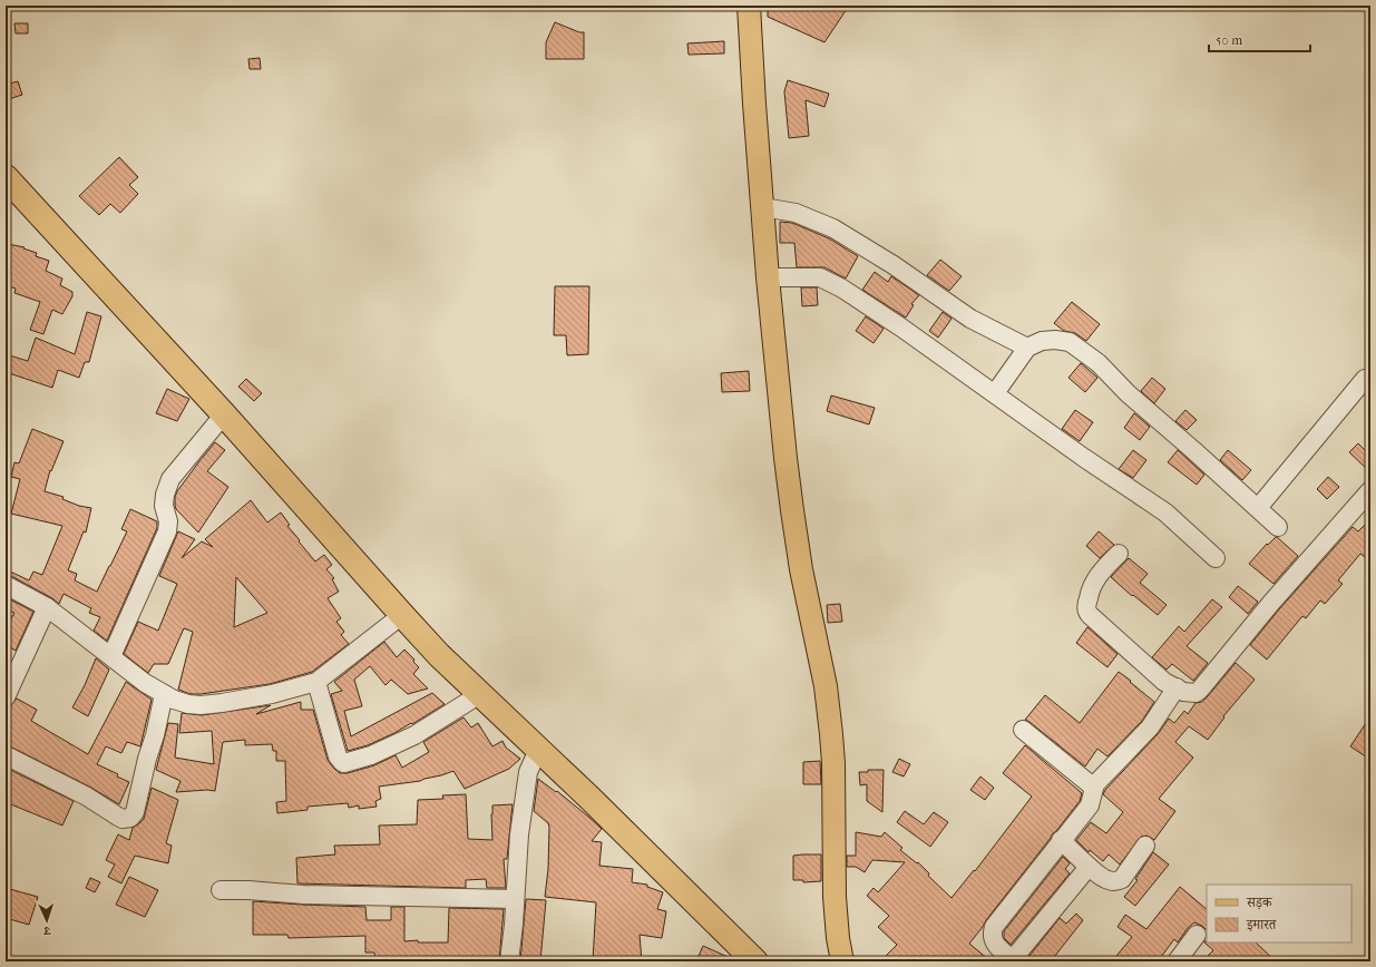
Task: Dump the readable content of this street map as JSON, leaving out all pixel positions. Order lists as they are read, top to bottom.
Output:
{
  "legend": ["सड़क", "इमारत"],
  "scale_bar": "50 m",
  "north": "bottom"
}
